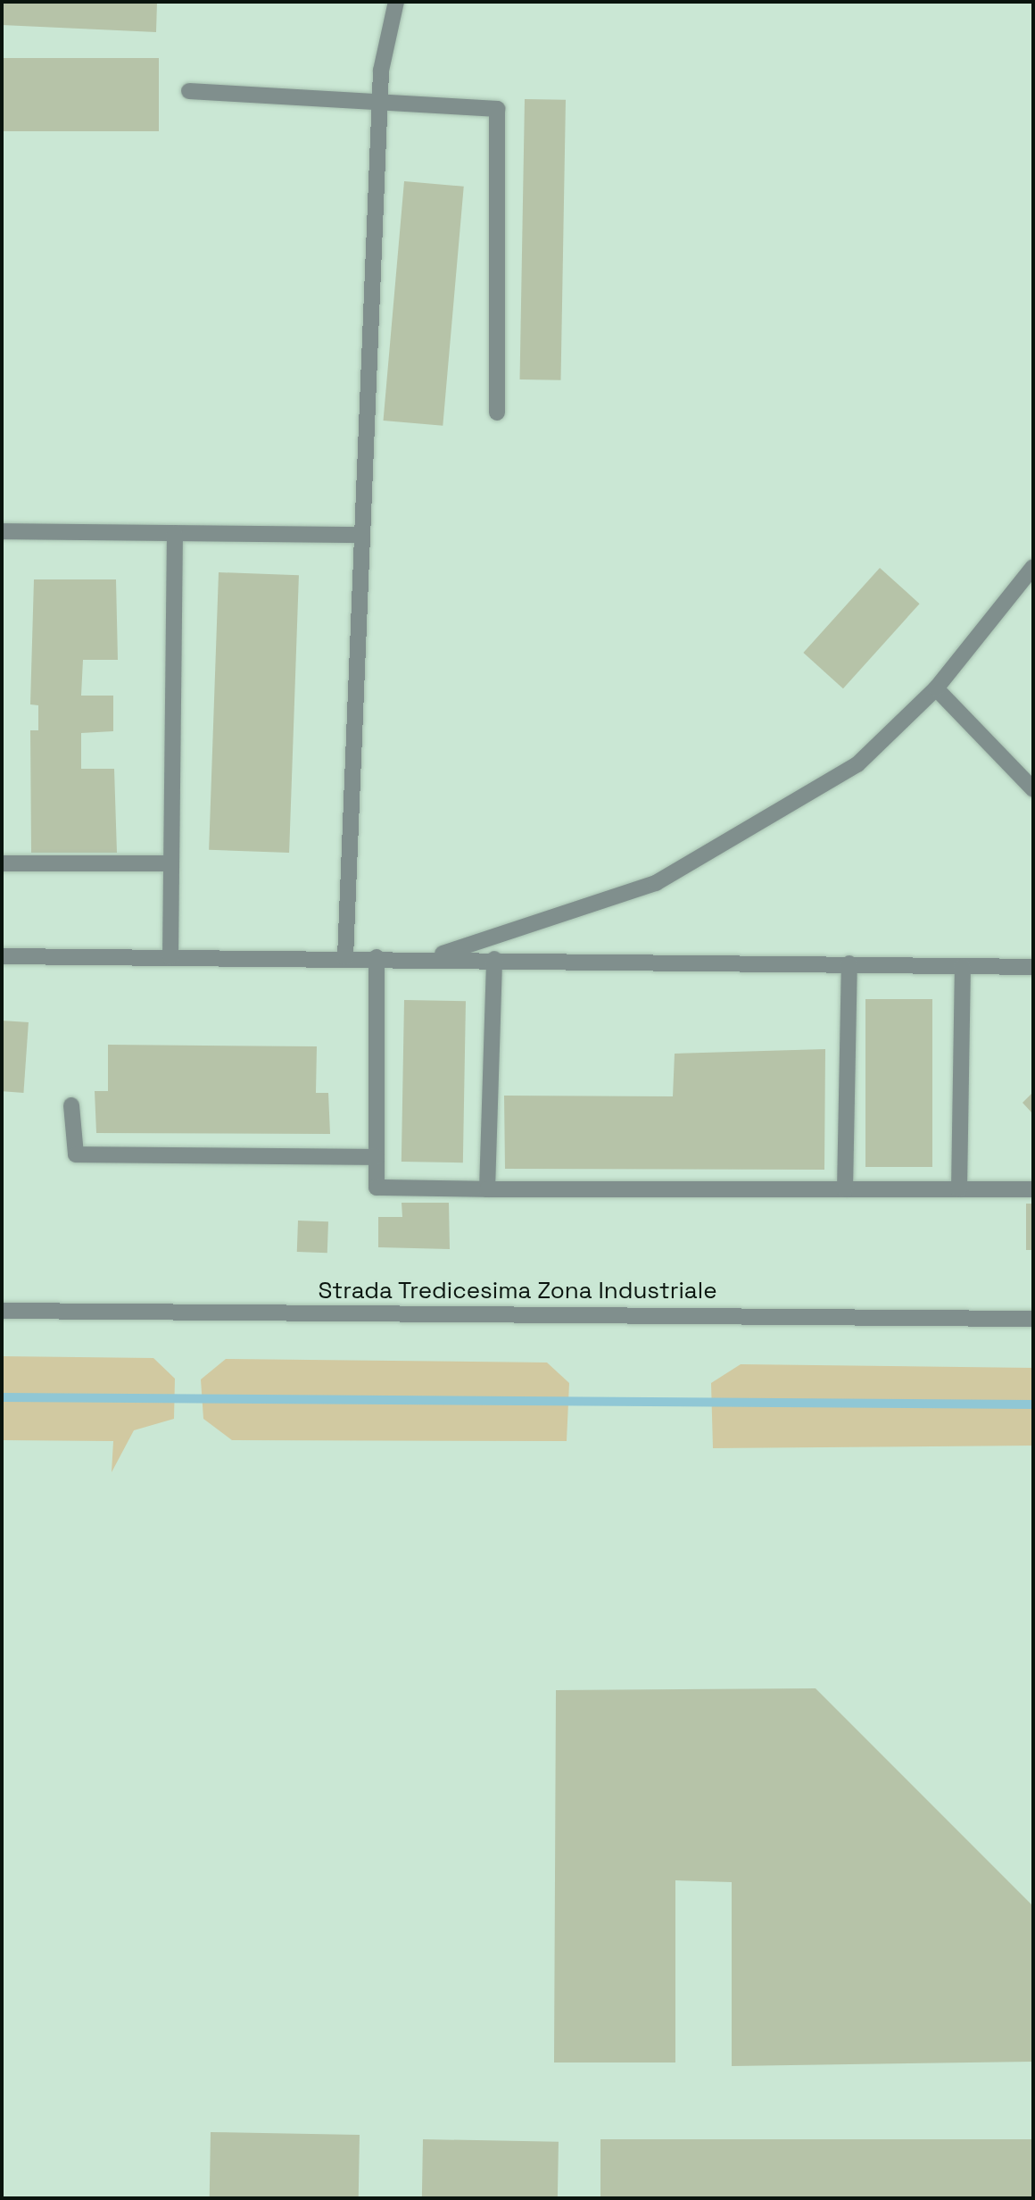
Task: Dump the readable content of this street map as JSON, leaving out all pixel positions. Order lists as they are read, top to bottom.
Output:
{
  "streets": {
    "street": ["Strada Tredicesima Zona Industriale"]
  }
}
